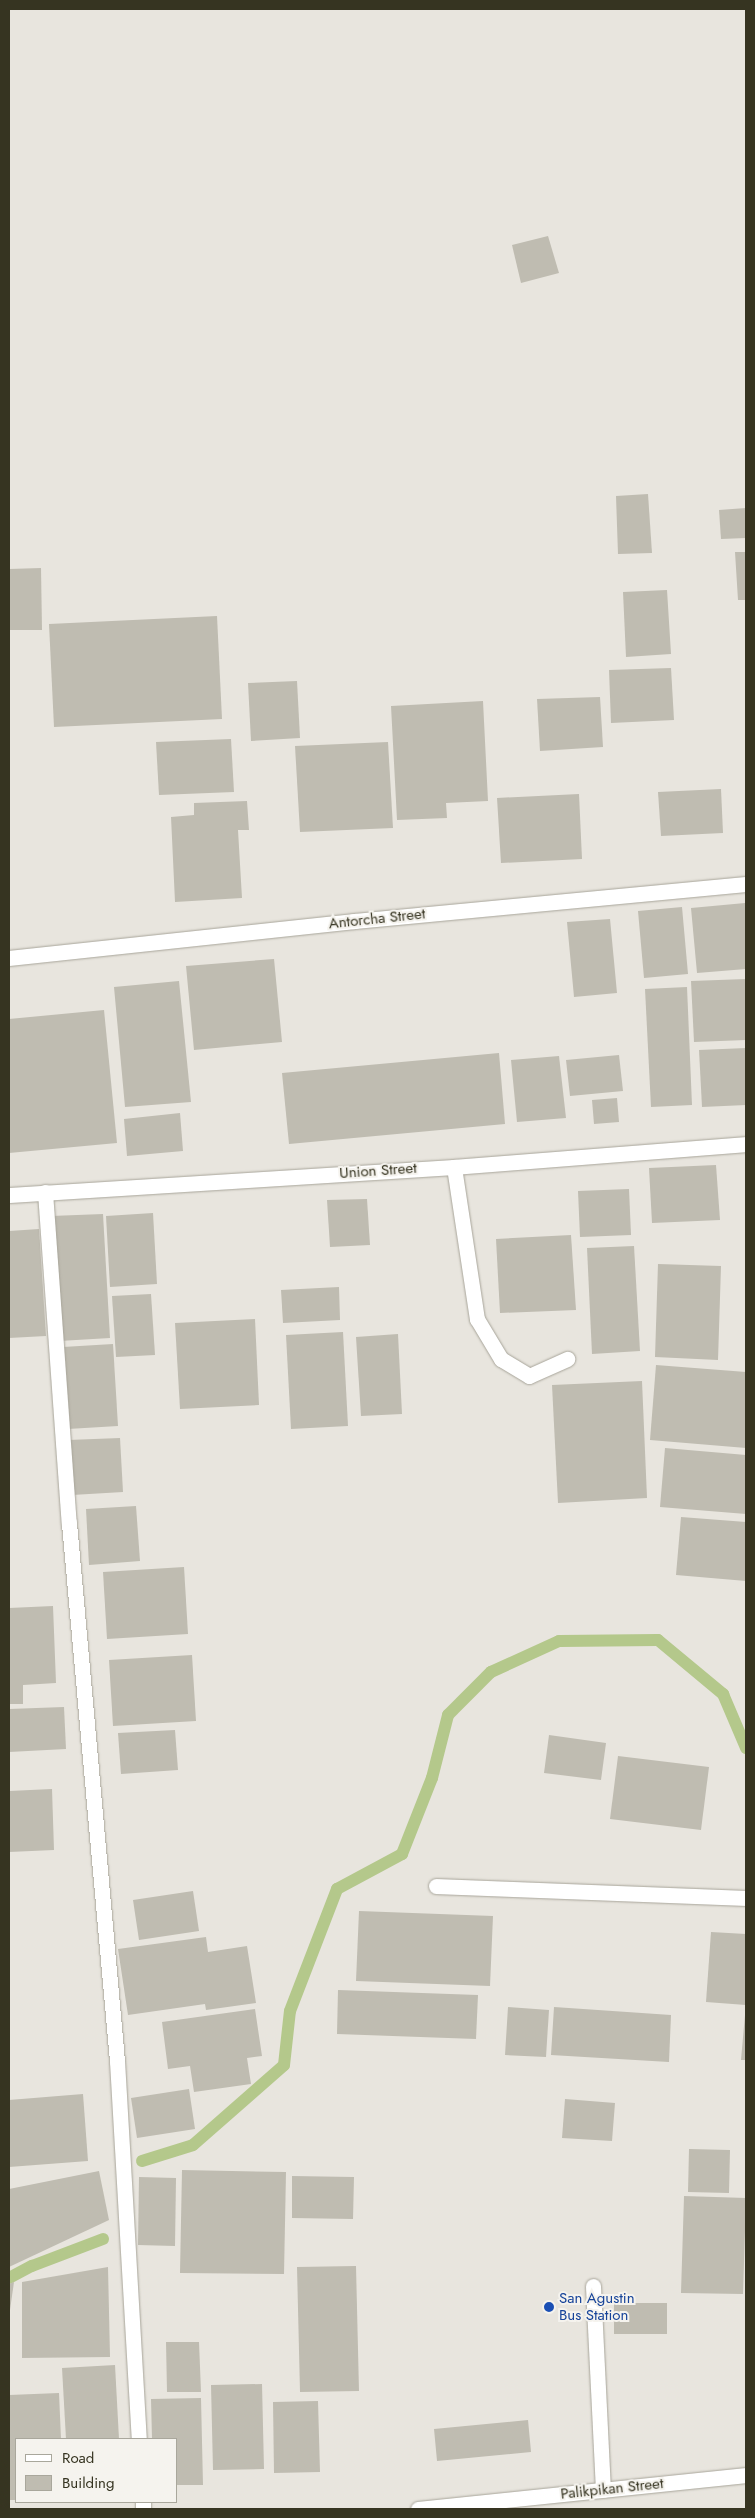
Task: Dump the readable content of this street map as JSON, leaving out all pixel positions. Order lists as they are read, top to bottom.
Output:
{
  "streets": {
    "street": ["Antorcha Street", "Union Street", "Palikpikan Street"]
  },
  "places": ["San Agustin Bus Station"],
  "legend": ["Road", "Building"]
}
